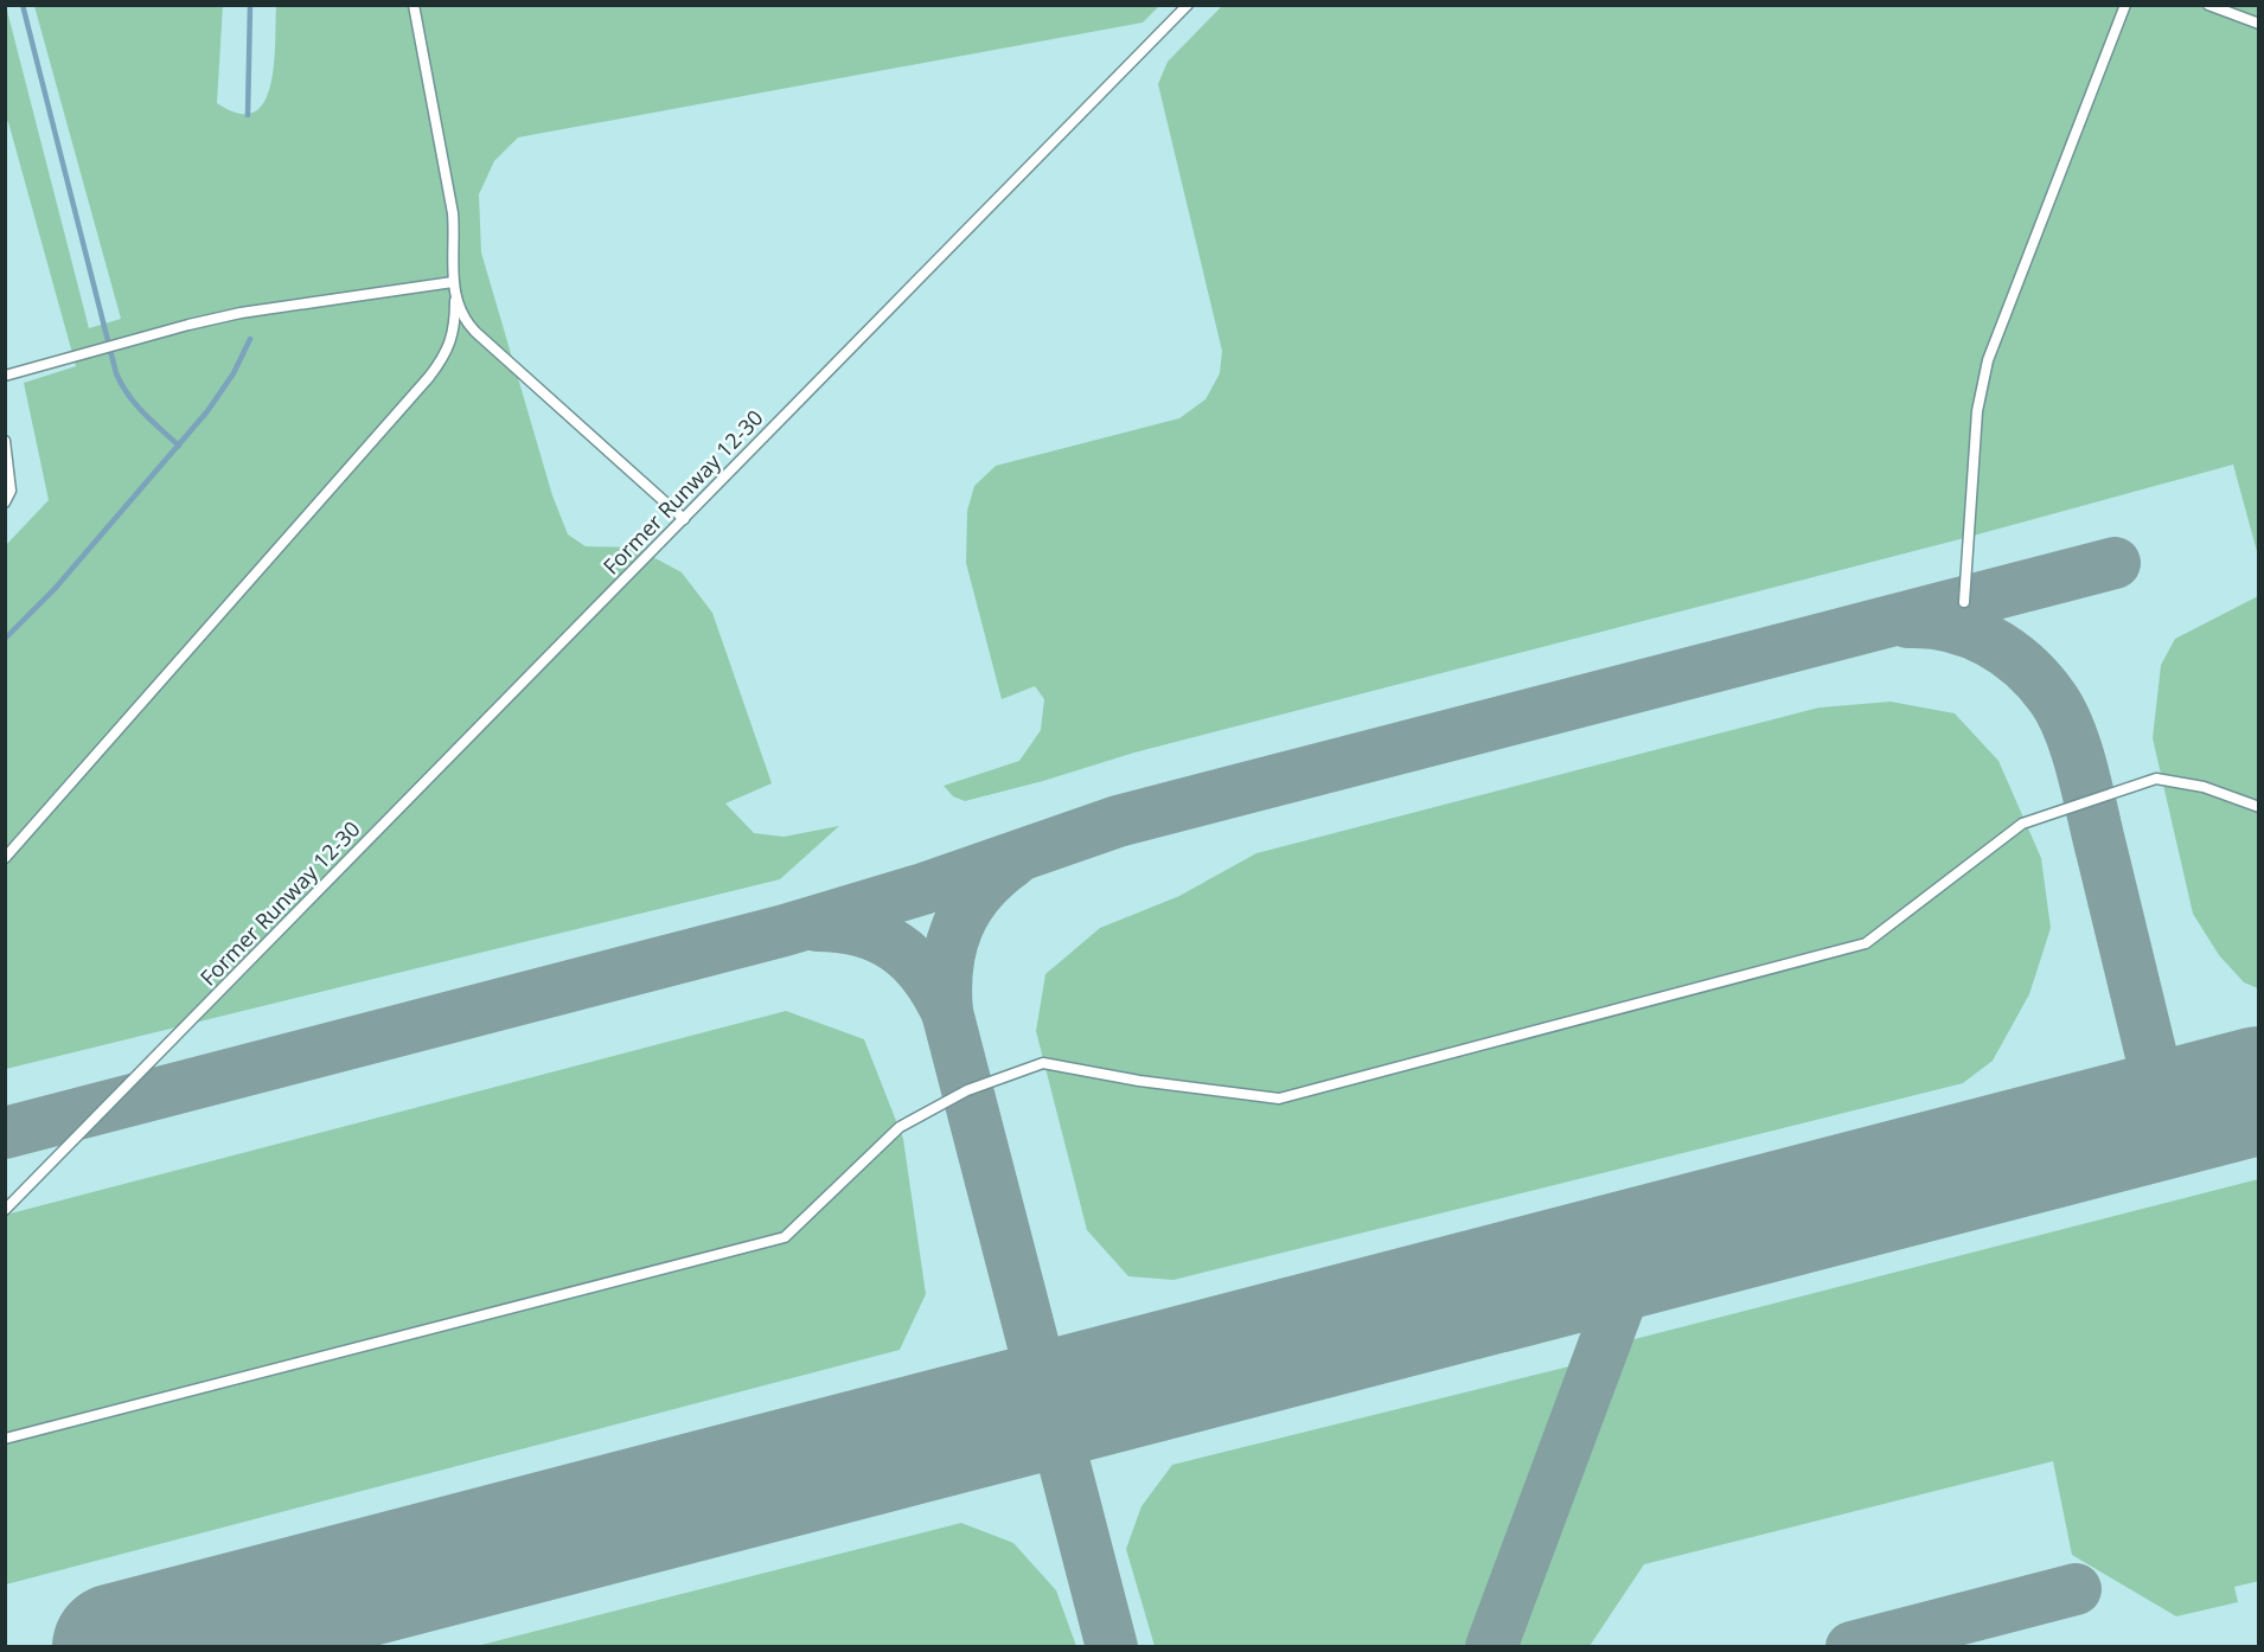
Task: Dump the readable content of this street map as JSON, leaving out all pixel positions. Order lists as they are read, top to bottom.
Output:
{
  "streets": {
    "lane": ["Former Runway 12-30"]
  }
}
